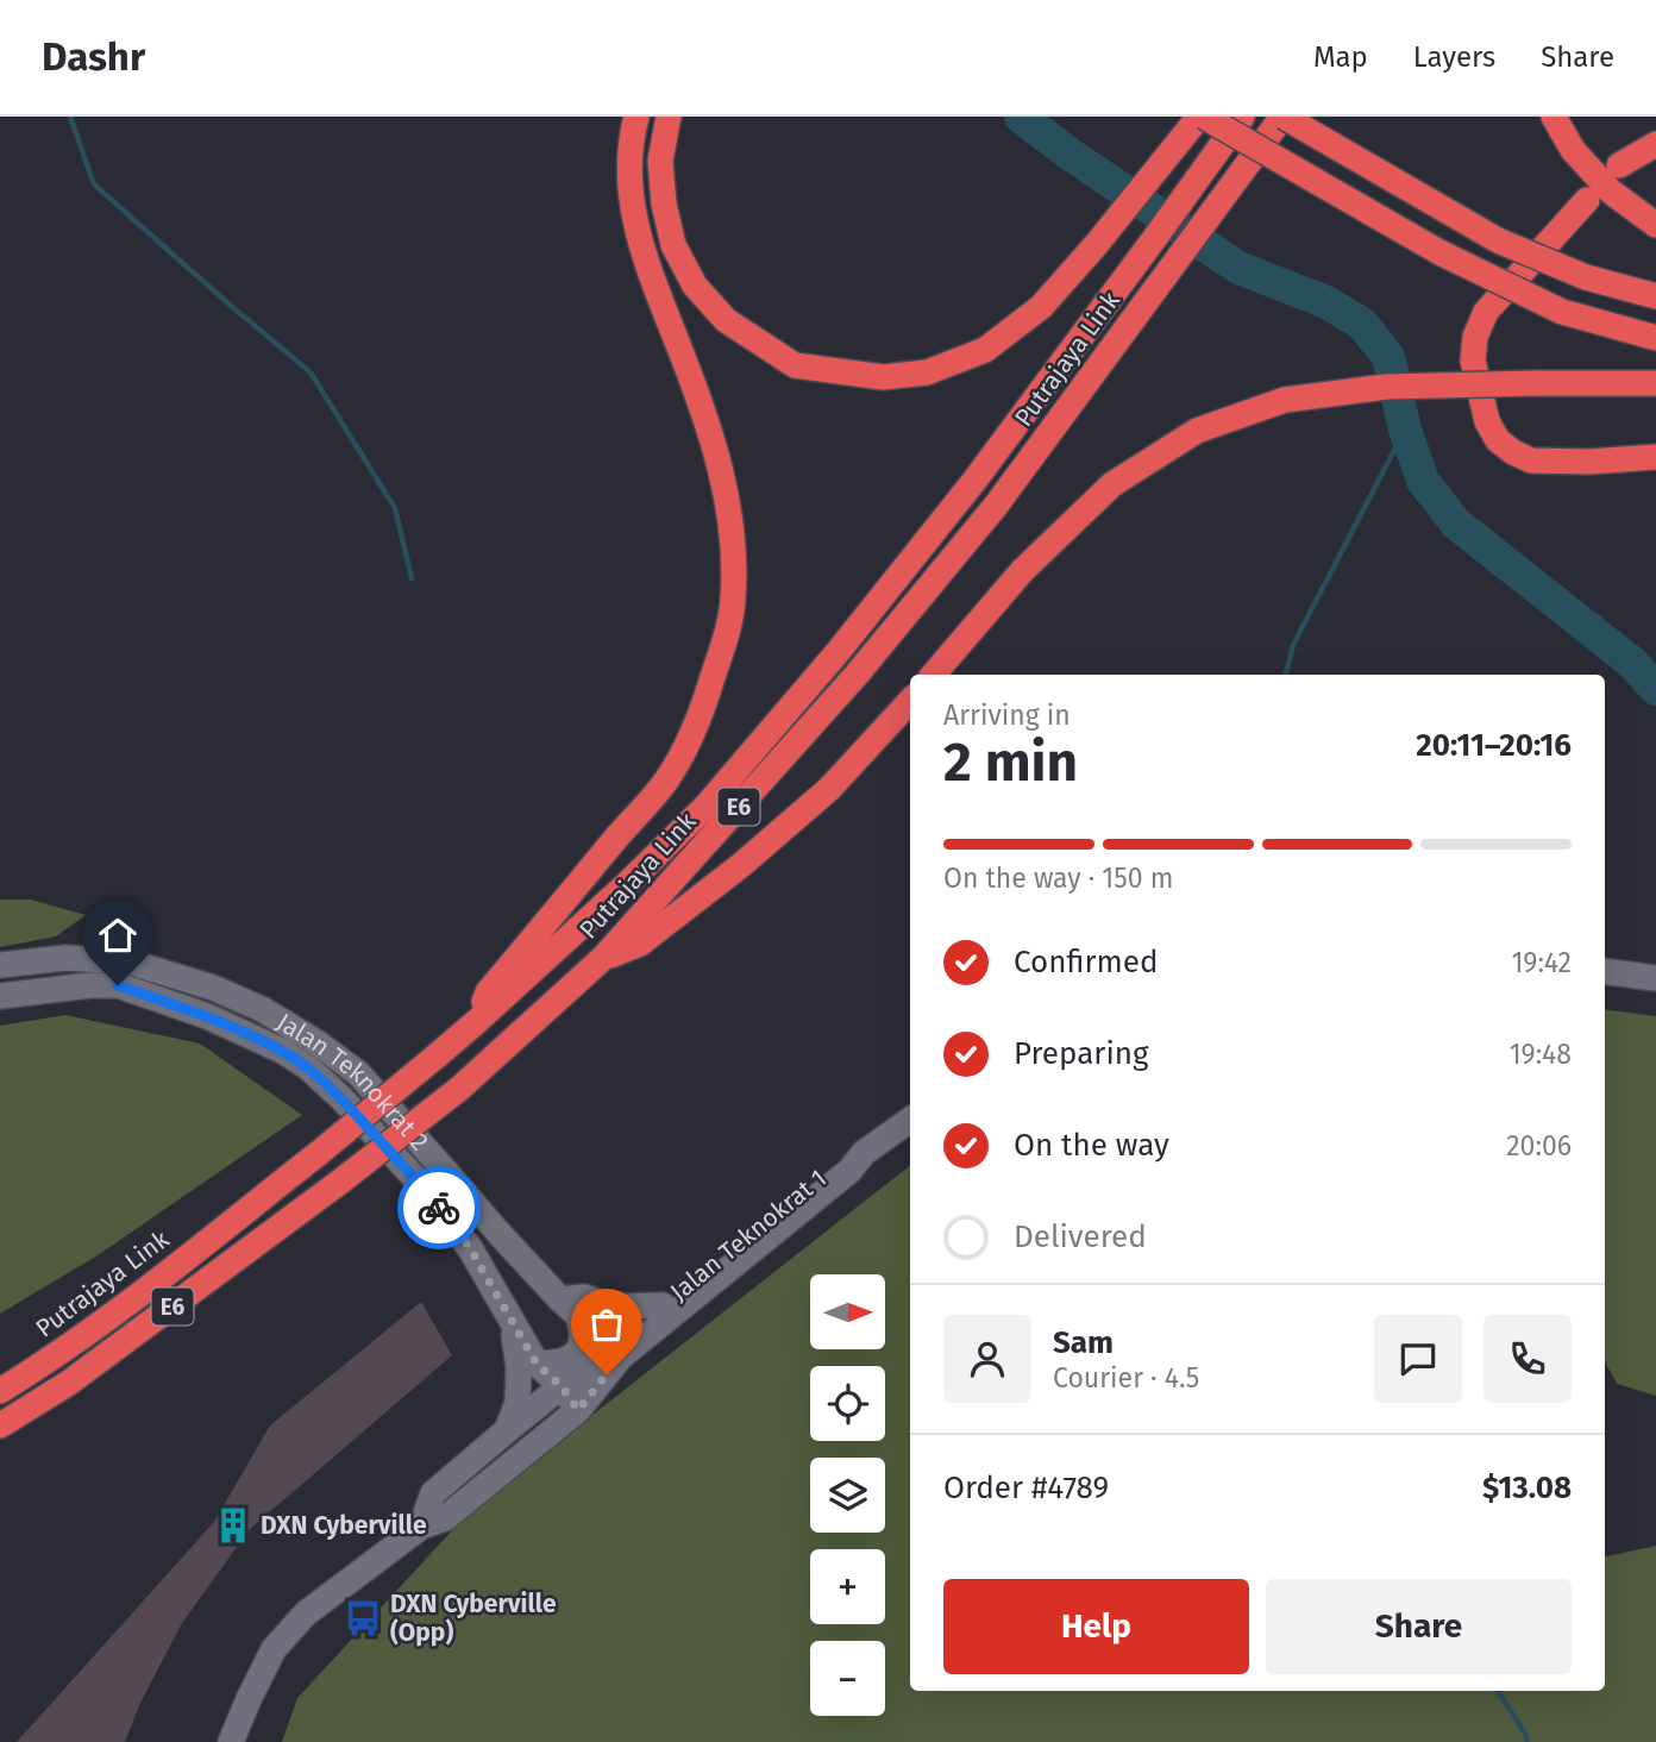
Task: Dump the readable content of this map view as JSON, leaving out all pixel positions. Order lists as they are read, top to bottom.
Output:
{
  "streets": {
    "highway": ["Putrajaya Link", "E6"],
    "main road": ["Jalan Teknokrat 2", "Jalan Teknokrat 1"]
  },
  "crossings": [
    ["Jalan Teknokrat 2", "Jalan Teknokrat 1"]
  ],
  "places": {
    "building": ["DXN Cyberville"],
    "bus stop": ["DXN Cyberville (Opp)"]
  },
  "north": "right",
  "page": {
    "header": "Dashr",
    "nav": ["Map", "Layers", "Share"],
    "heading": ["2 min", "Arriving in", "20:11–20:16"],
    "panel": [
      "Sam",
      "Courier · 4.5",
      "Order #4789",
      "$13.08"
    ],
    "bar": "On the way · 150 m",
    "list": [
      ["Confirmed", "19:42"],
      ["Preparing", "19:48"],
      ["On the way", "20:06"],
      "Delivered"
    ],
    "map_buttons": ["+", "−"],
    "buttons": ["Help", "Share"]
  }
}
